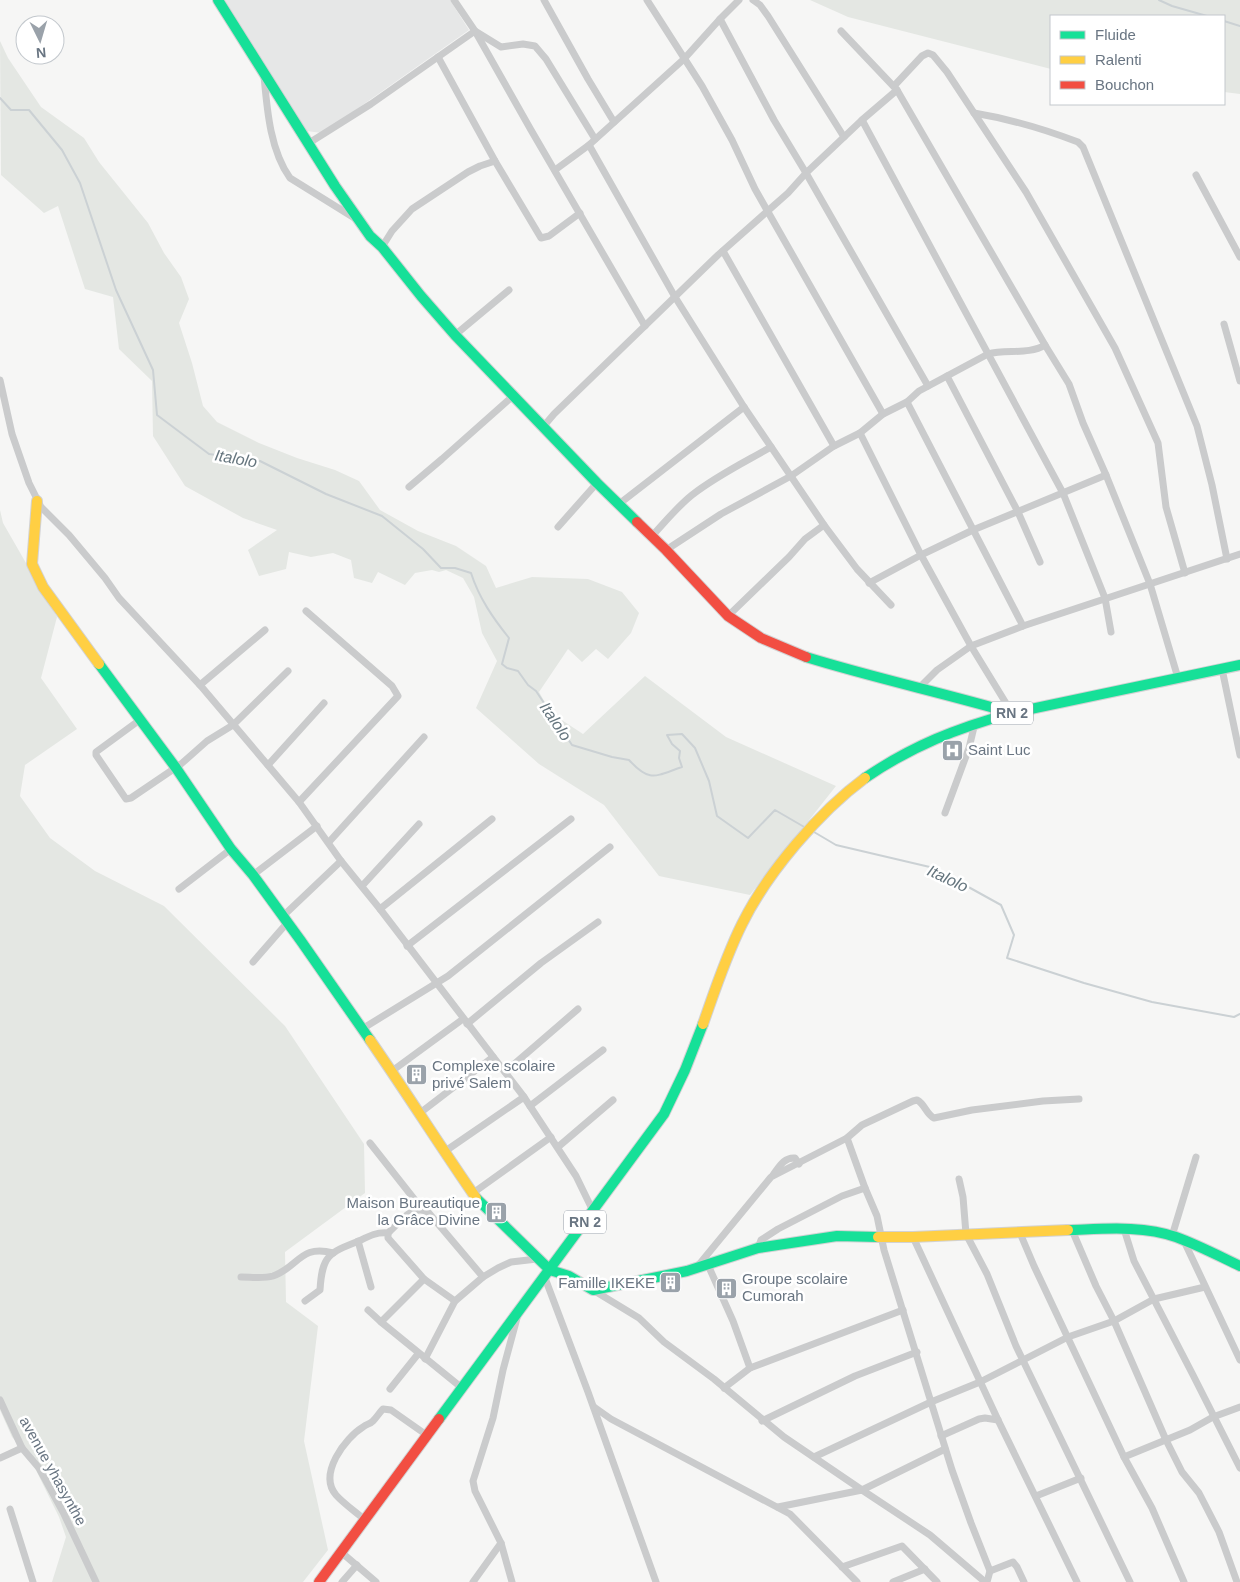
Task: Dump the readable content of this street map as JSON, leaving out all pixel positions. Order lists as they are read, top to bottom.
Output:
{
  "streets": {
    "main road": ["RN 2"],
    "street": ["avenue yhasynthe"]
  },
  "water": ["Italolo"],
  "places": {
    "hospital": ["Saint Luc"],
    "building": [
      "Complexe scolaire privé Salem",
      "Maison Bureautique la Grâce Divine",
      "Famille IKEKE",
      "Groupe scolaire Cumorah"
    ]
  },
  "legend": ["Fluide", "Ralenti", "Bouchon"],
  "north": "bottom"
}
